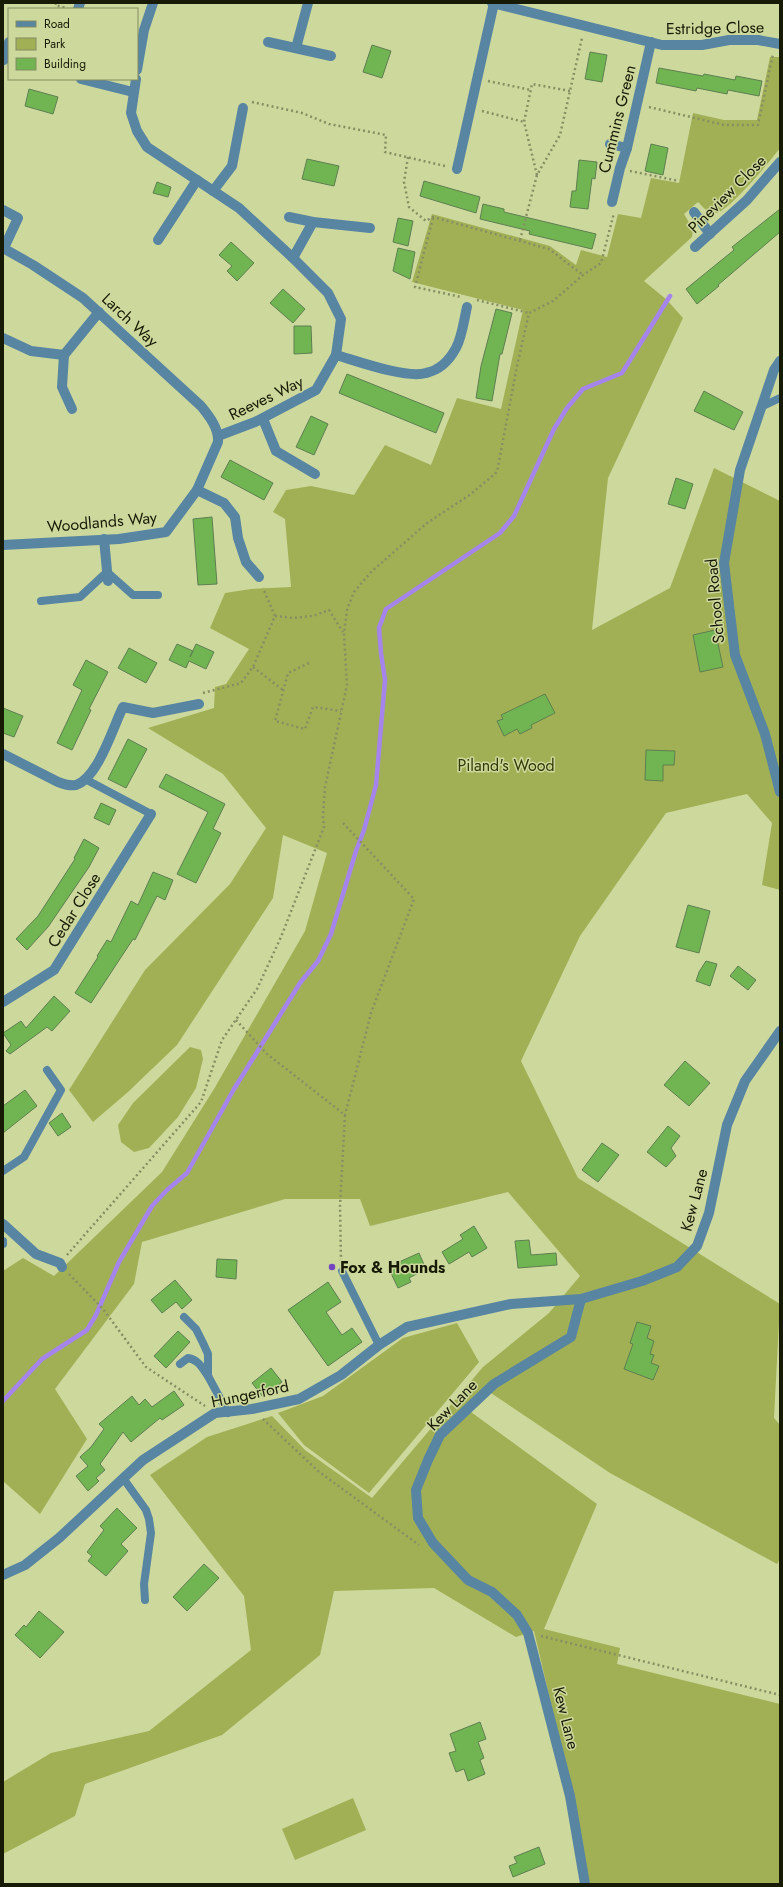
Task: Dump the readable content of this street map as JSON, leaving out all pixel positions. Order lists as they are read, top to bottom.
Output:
{
  "streets": {
    "street": [
      "Estridge Close",
      "Cummins Green",
      "Pineview Close",
      "Larch Way",
      "Reeves Way",
      "Woodlands Way",
      "School Road",
      "Cedar Close",
      "Kew Lane",
      "Hungerford"
    ]
  },
  "crossings": [
    ["Estridge Close", "Cummins Green"],
    ["Larch Way", "Reeves Way"],
    ["Larch Way", "Woodlands Way"],
    ["Reeves Way", "Woodlands Way"],
    ["Kew Lane", "Hungerford"]
  ],
  "parks": ["Piland's Wood"],
  "places": ["Fox & Hounds"],
  "legend": ["Road", "Park", "Building"]
}
